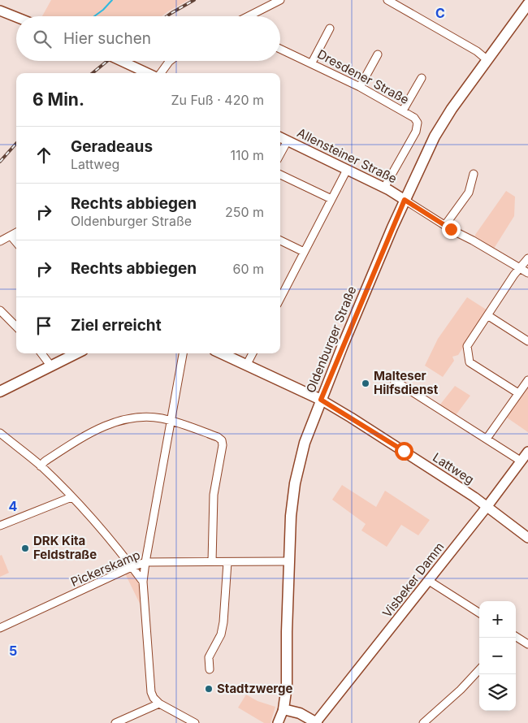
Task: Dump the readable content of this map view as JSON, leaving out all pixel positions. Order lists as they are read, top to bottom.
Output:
{
  "streets": {
    "main road": ["Oldenburger Straße"],
    "street": [
      "Dresdener Straße",
      "Allensteiner Straße",
      "Lattweg",
      "Pickerskamp",
      "Visbeker Damm"
    ]
  },
  "crossings": [
    ["Dresdener Straße", "Allensteiner Straße"],
    ["Allensteiner Straße", "Oldenburger Straße"],
    ["Oldenburger Straße", "Lattweg"],
    ["Oldenburger Straße", "Pickerskamp"],
    ["Lattweg", "Visbeker Damm"]
  ],
  "places": ["Malteser Hilfsdienst", "DRK Kita Feldstraße", "Stadtzwerge"],
  "page": {
    "search": "Hier suchen",
    "heading": ["6 Min.", "Zu Fuß · 420 m"],
    "list": [
      ["Geradeaus", "Lattweg", "110 m"],
      ["Rechts abbiegen", "Oldenburger Straße", "250 m"],
      ["Rechts abbiegen", "60 m"],
      "Ziel erreicht"
    ],
    "map_buttons": ["+", "−"]
  },
  "grid": {
    "columns": ["C"],
    "rows": ["4", "5"]
  }
}
